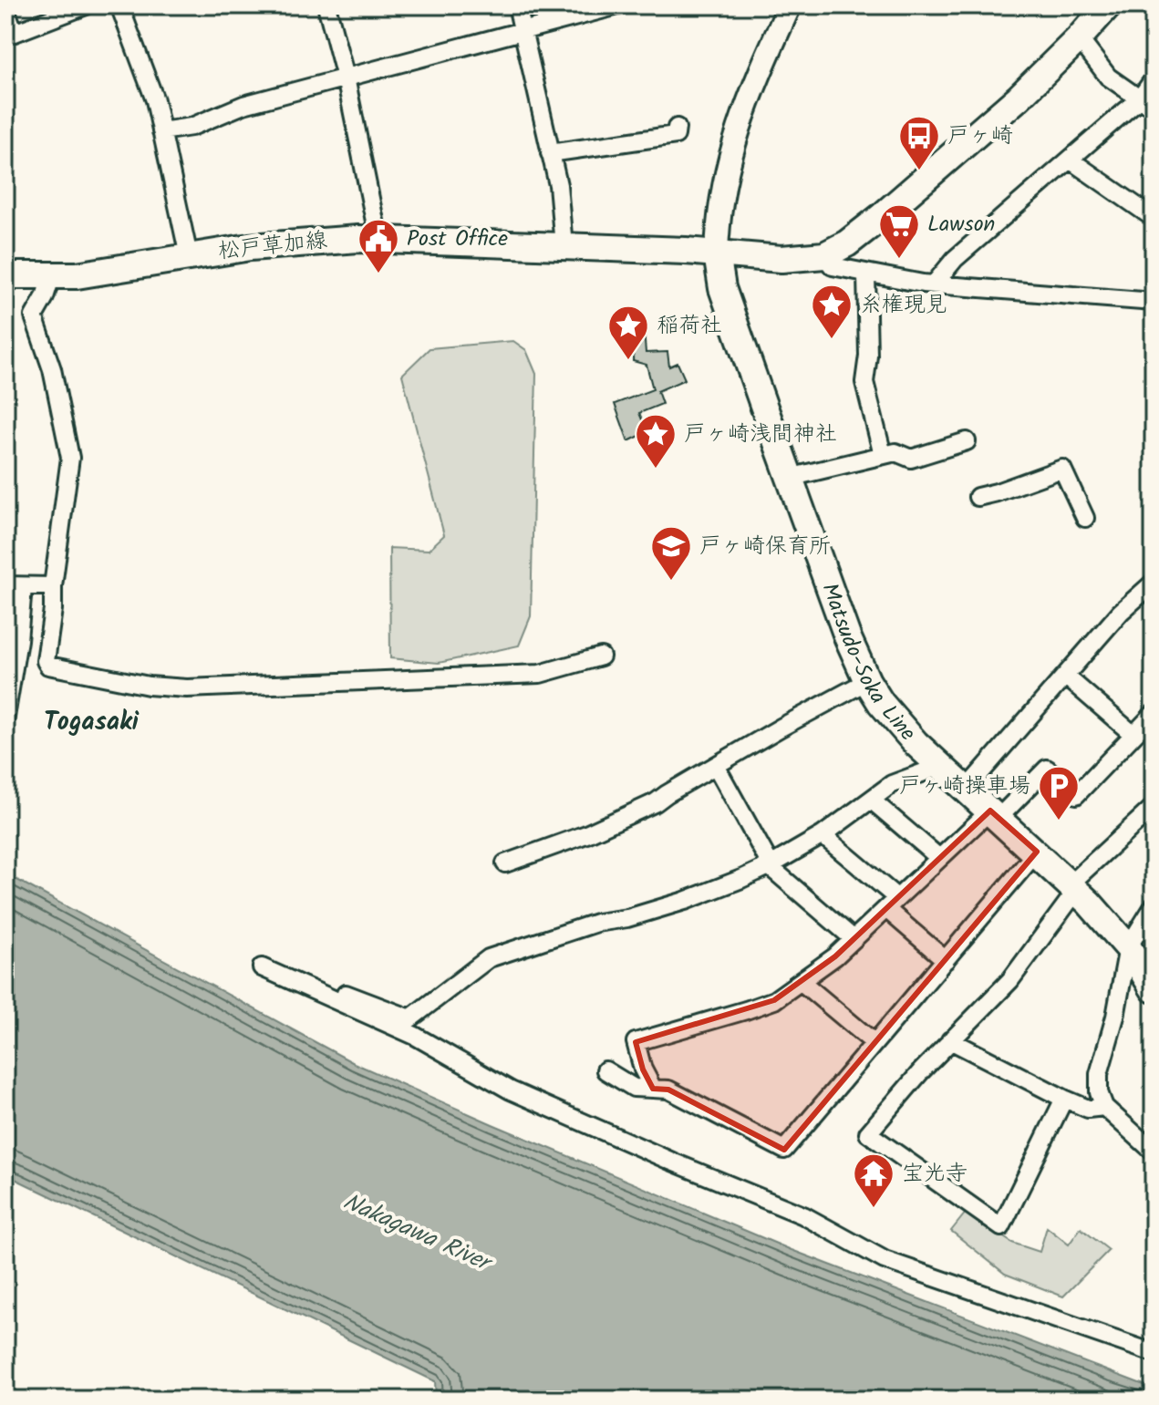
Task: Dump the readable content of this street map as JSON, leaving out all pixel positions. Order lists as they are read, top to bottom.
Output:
{
  "streets": {
    "main road": ["松戸草加線", "Matsudo-Soka Line"]
  },
  "crossings": [
    ["松戸草加線", "Matsudo-Soka Line"]
  ],
  "districts": ["Togasaki"],
  "water": ["Nakagawa River"],
  "places": {
    "bus stop": ["戸ヶ崎"],
    "supermarket": ["Lawson"],
    "public building": ["Post Office"],
    "place": ["糸権現見", "稲荷社", "戸ヶ崎浅間神社"],
    "school or university": ["戸ヶ崎保育所"],
    "parking": ["戸ヶ崎操車場"],
    "temple": ["宝光寺"]
  }
}
